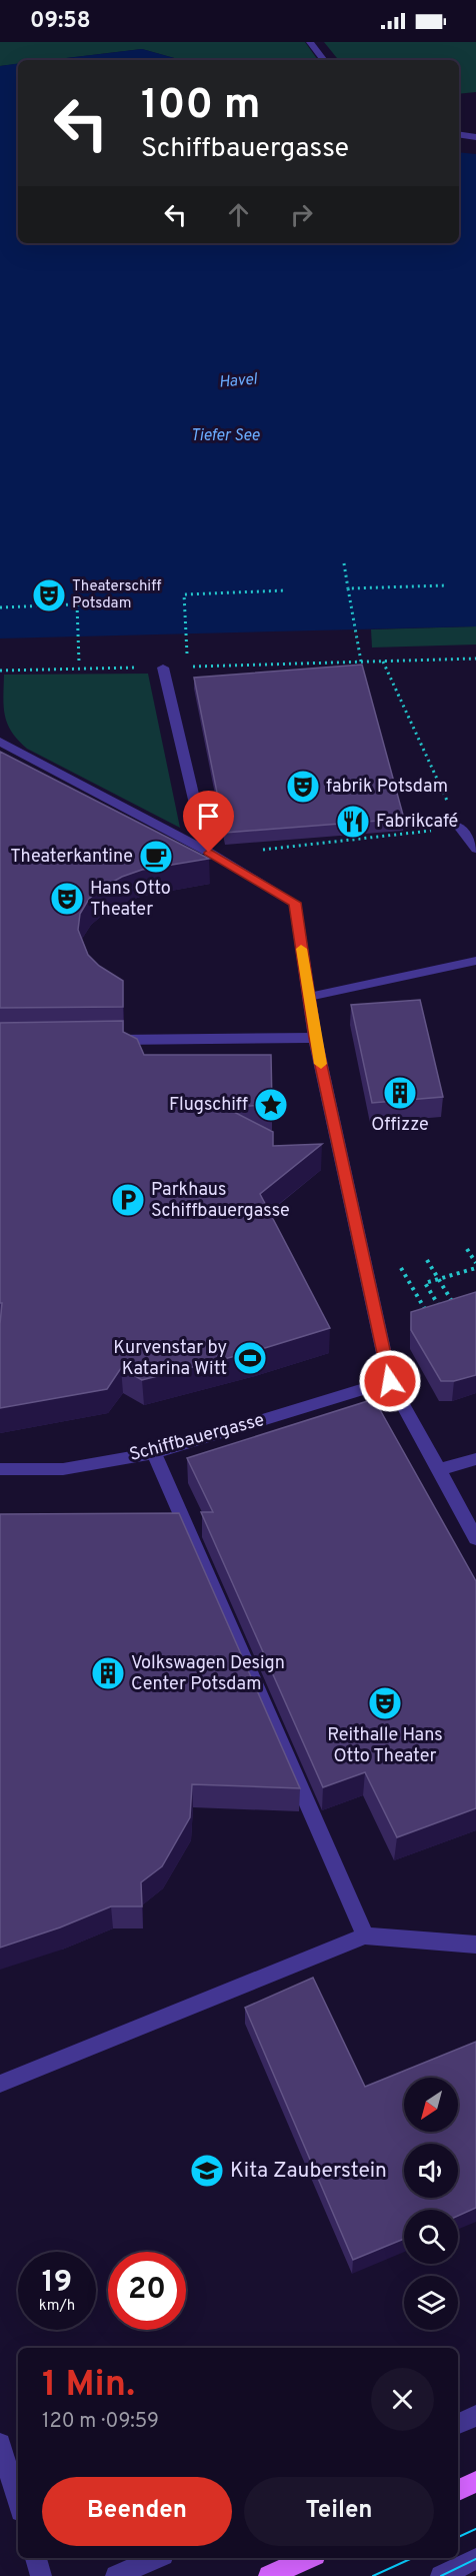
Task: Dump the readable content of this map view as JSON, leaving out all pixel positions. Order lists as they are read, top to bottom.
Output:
{
  "streets": {
    "street": ["Schiffbauergasse"]
  },
  "water": ["Havel", "Tiefer See"],
  "places": {
    "theatre": [
      "Theaterschiff Potsdam",
      "fabrik Potsdam",
      "Hans Otto Theater",
      "Reithalle Hans Otto Theater"
    ],
    "restaurant": ["Fabrikcafé"],
    "cafe": ["Theaterkantine"],
    "building": ["Offizze", "Volkswagen Design Center Potsdam"],
    "place": ["Flugschiff"],
    "parking": ["Parkhaus Schiffbauergasse"],
    "sports": ["Kurvenstar by Katarina Witt"],
    "school or university": ["Kita Zauberstein"]
  },
  "north": "bottom left",
  "page": {
    "status": "09:58",
    "turn": ["100 m", "Schiffbauergasse"],
    "speed": "19 km/h",
    "limit": "20",
    "heading": ["1 Min.", "120 m · 09:59"],
    "buttons": ["Beenden", "Teilen"]
  }
}
